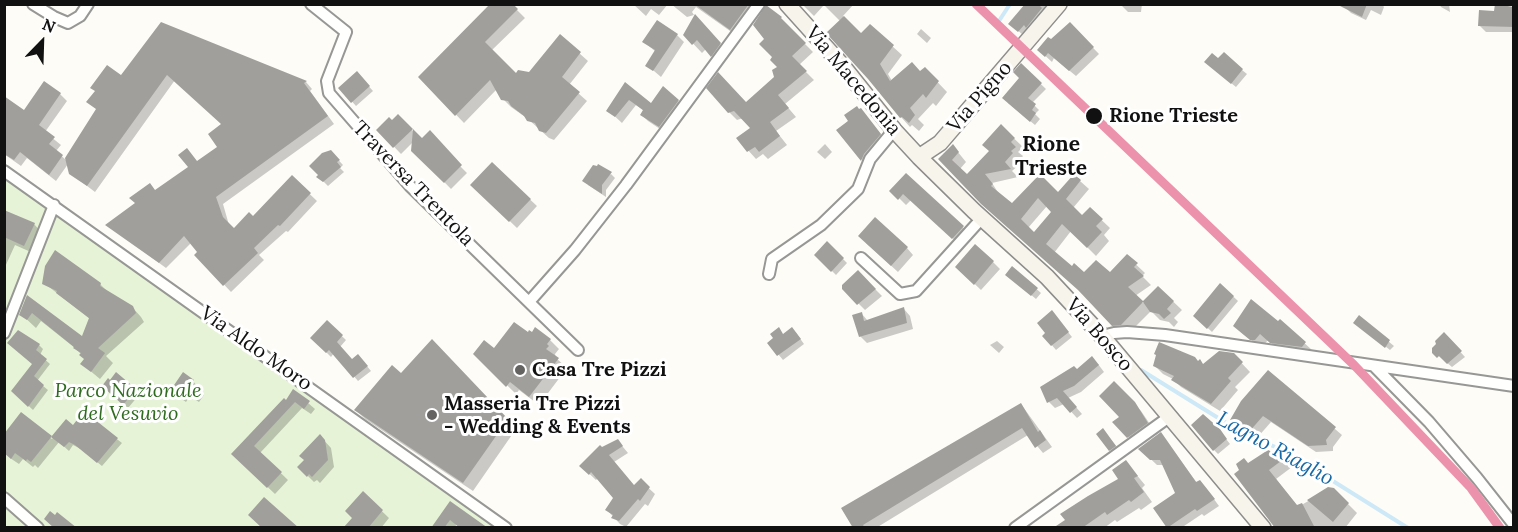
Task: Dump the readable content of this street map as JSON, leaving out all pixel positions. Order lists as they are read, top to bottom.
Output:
{
  "streets": {
    "main road": ["Via Macedonia", "Via Pigno", "Via Bosco"],
    "street": ["Traversa Trentola", "Via Aldo Moro"]
  },
  "crossings": [
    ["Via Macedonia", "Via Pigno"],
    ["Via Macedonia", "Via Bosco"],
    ["Via Pigno", "Via Bosco"]
  ],
  "districts": ["Rione Trieste"],
  "water": ["Lagno Riaglio"],
  "parks": ["Parco Nazionale del Vesuvio"],
  "places": ["Rione Trieste", "Casa Tre Pizzi", "Masseria Tre Pizzi - Wedding & Events"],
  "north": "top right"
}
